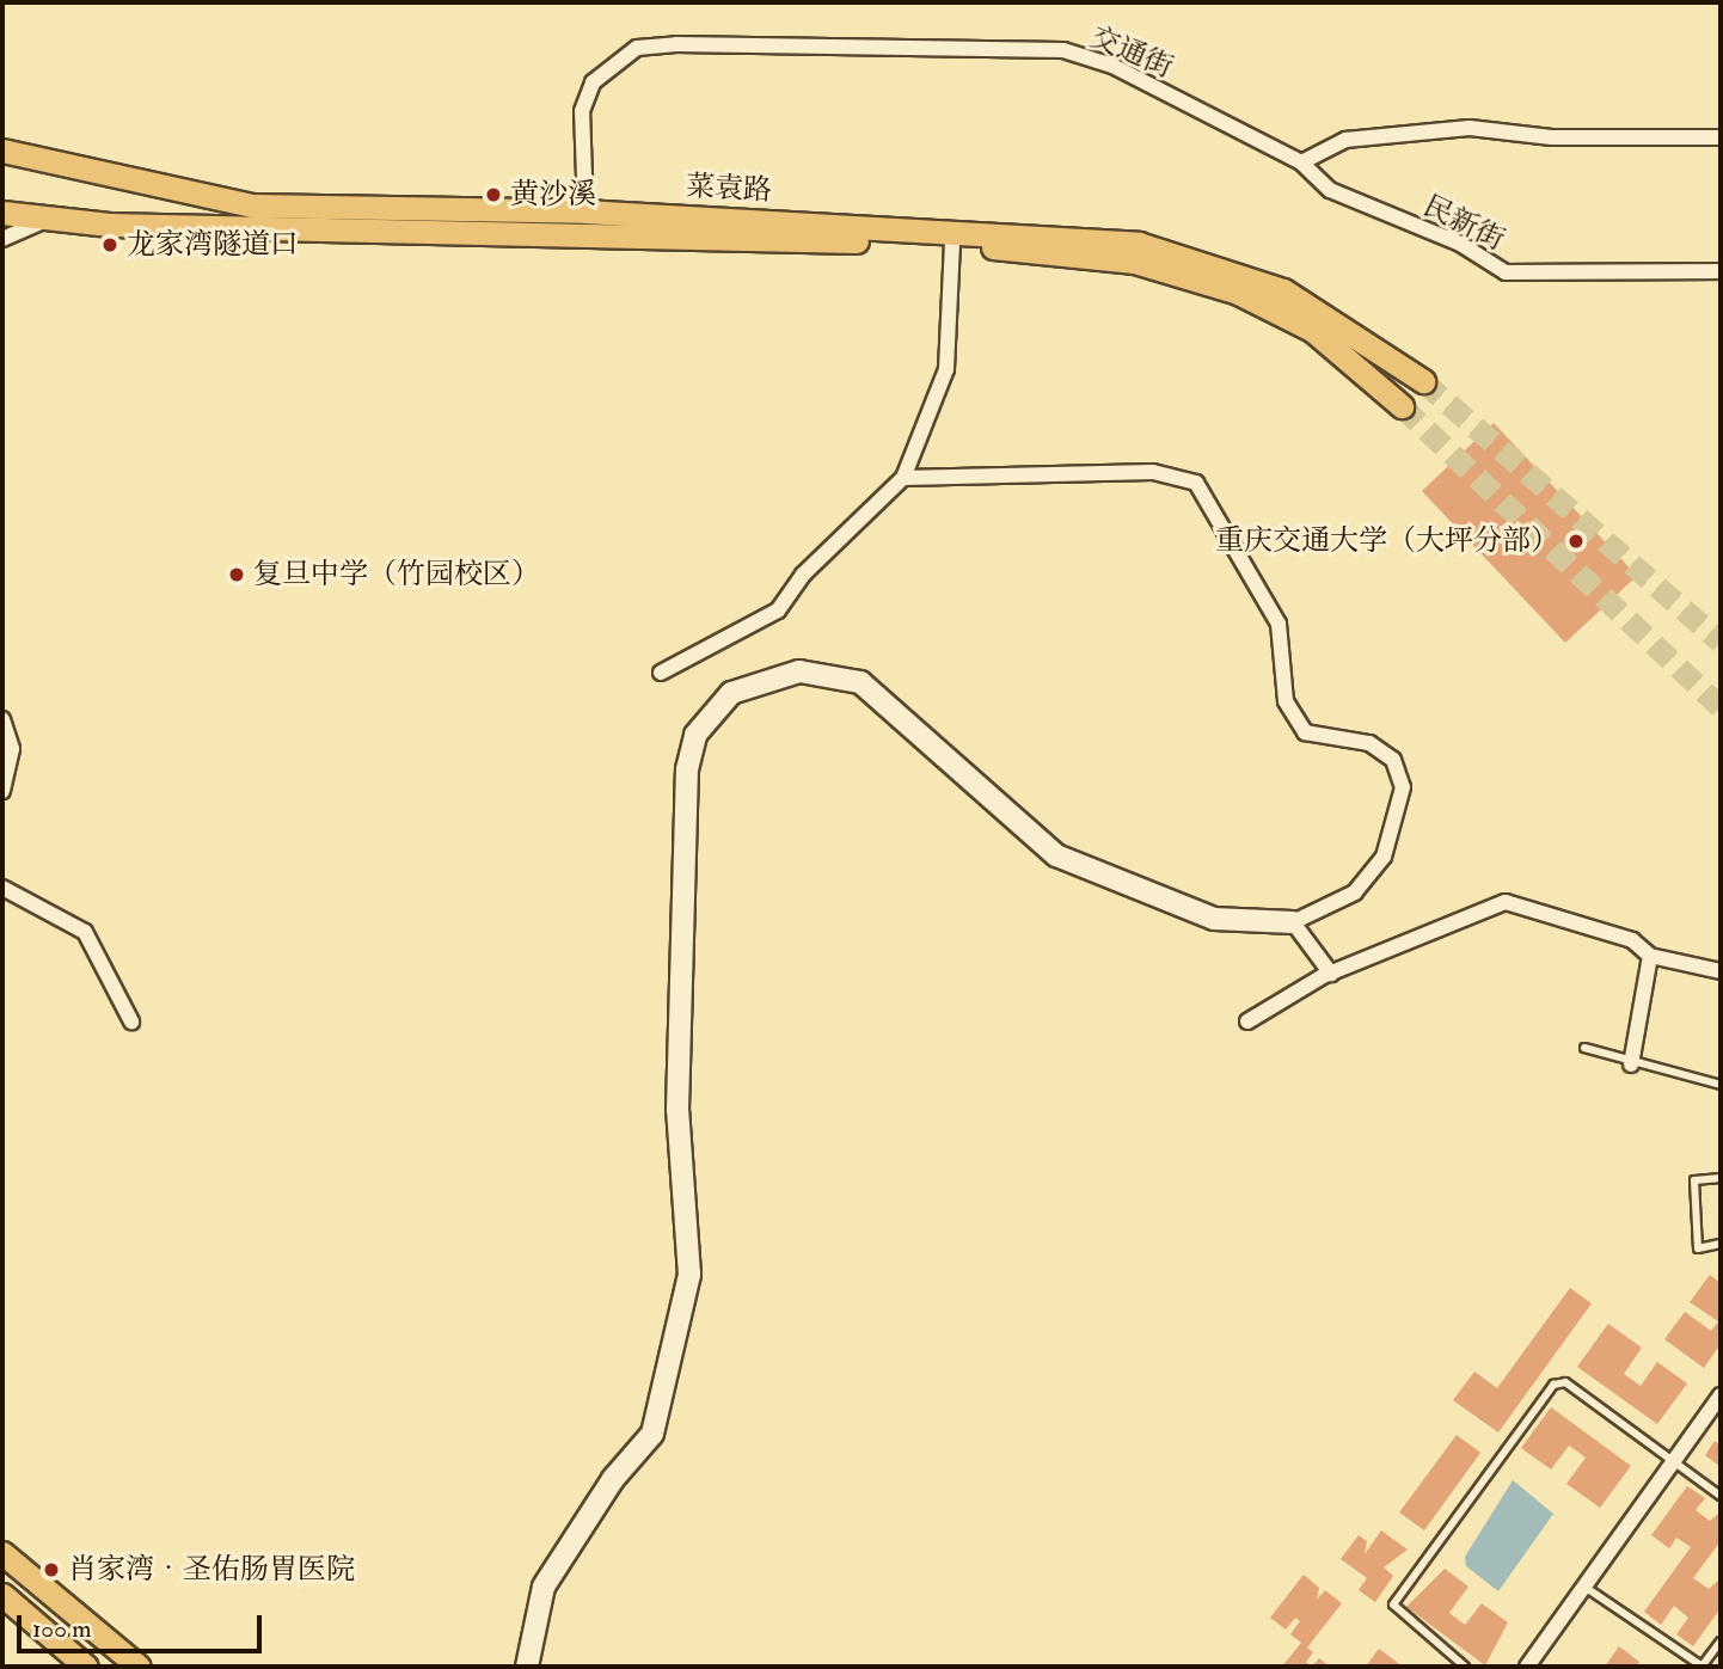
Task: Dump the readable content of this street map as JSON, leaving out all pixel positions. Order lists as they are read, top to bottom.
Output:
{
  "streets": {
    "main road": ["菜袁路"],
    "street": ["交通街", "民新街"]
  },
  "crossings": [
    ["交通街", "菜袁路"],
    ["交通街", "民新街"]
  ],
  "places": [
    "黄沙溪",
    "龙家湾隧道口",
    "重庆交通大学（大坪分部）",
    "复旦中学（竹园校区）",
    "肖家湾‧圣佑肠胃医院"
  ],
  "scale_bar": "100 m"
}
